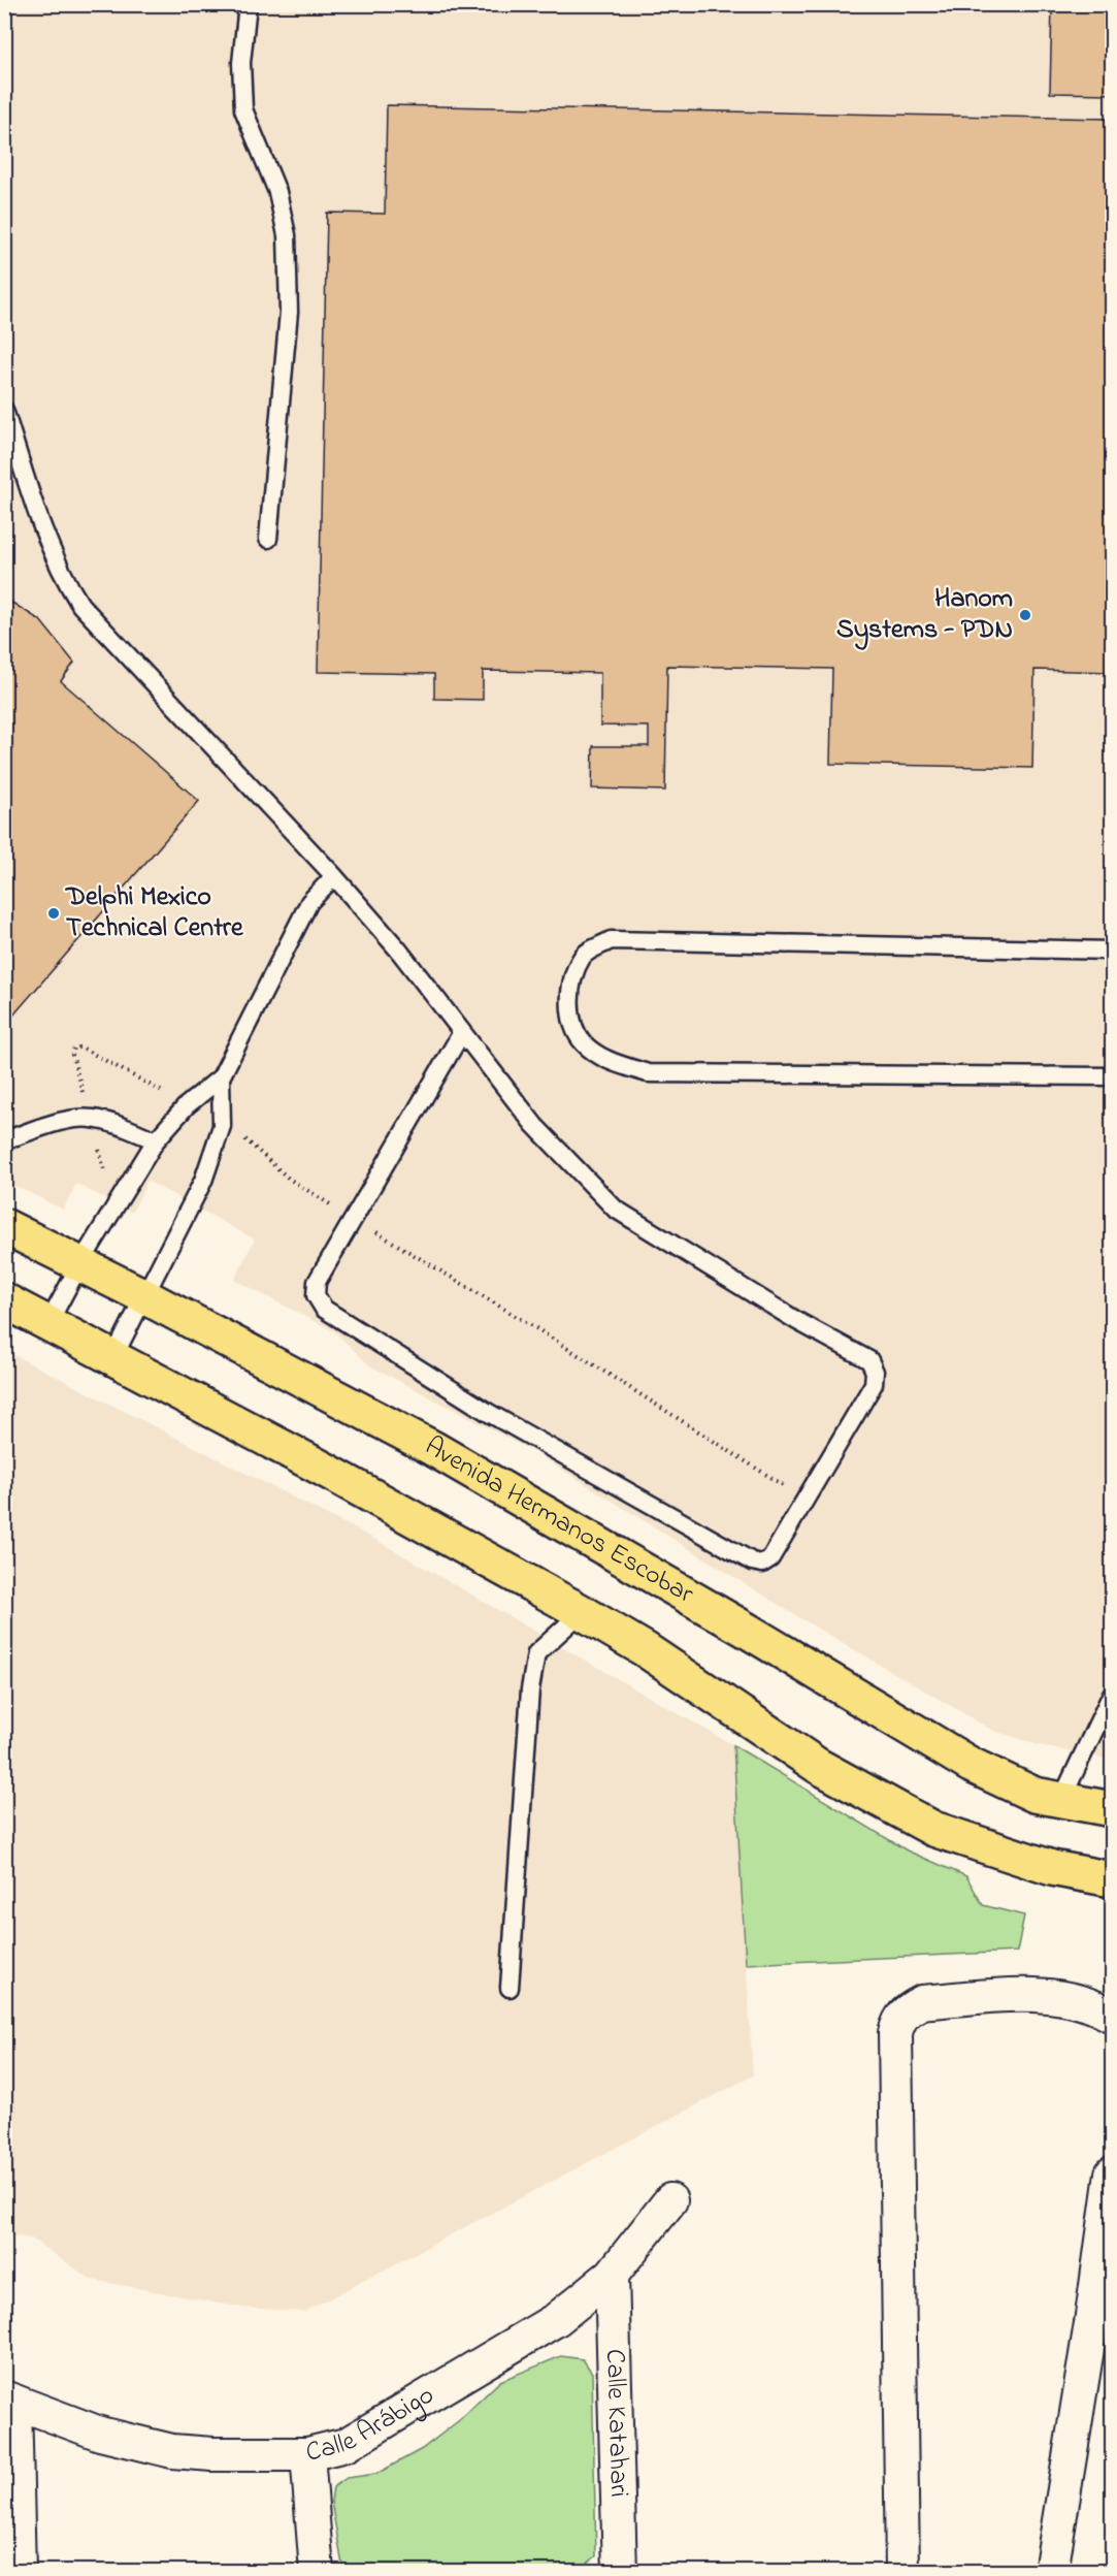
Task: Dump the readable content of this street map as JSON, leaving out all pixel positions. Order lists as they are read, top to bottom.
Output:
{
  "streets": {
    "main road": ["Avenida Hermanos Escobar"],
    "street": ["Calle Arábigo", "Calle Katahari"]
  },
  "crossings": [
    ["Calle Arábigo", "Calle Katahari"]
  ],
  "places": ["Hanom Systems - PDN", "Delphi Mexico Technical Centre"]
}
